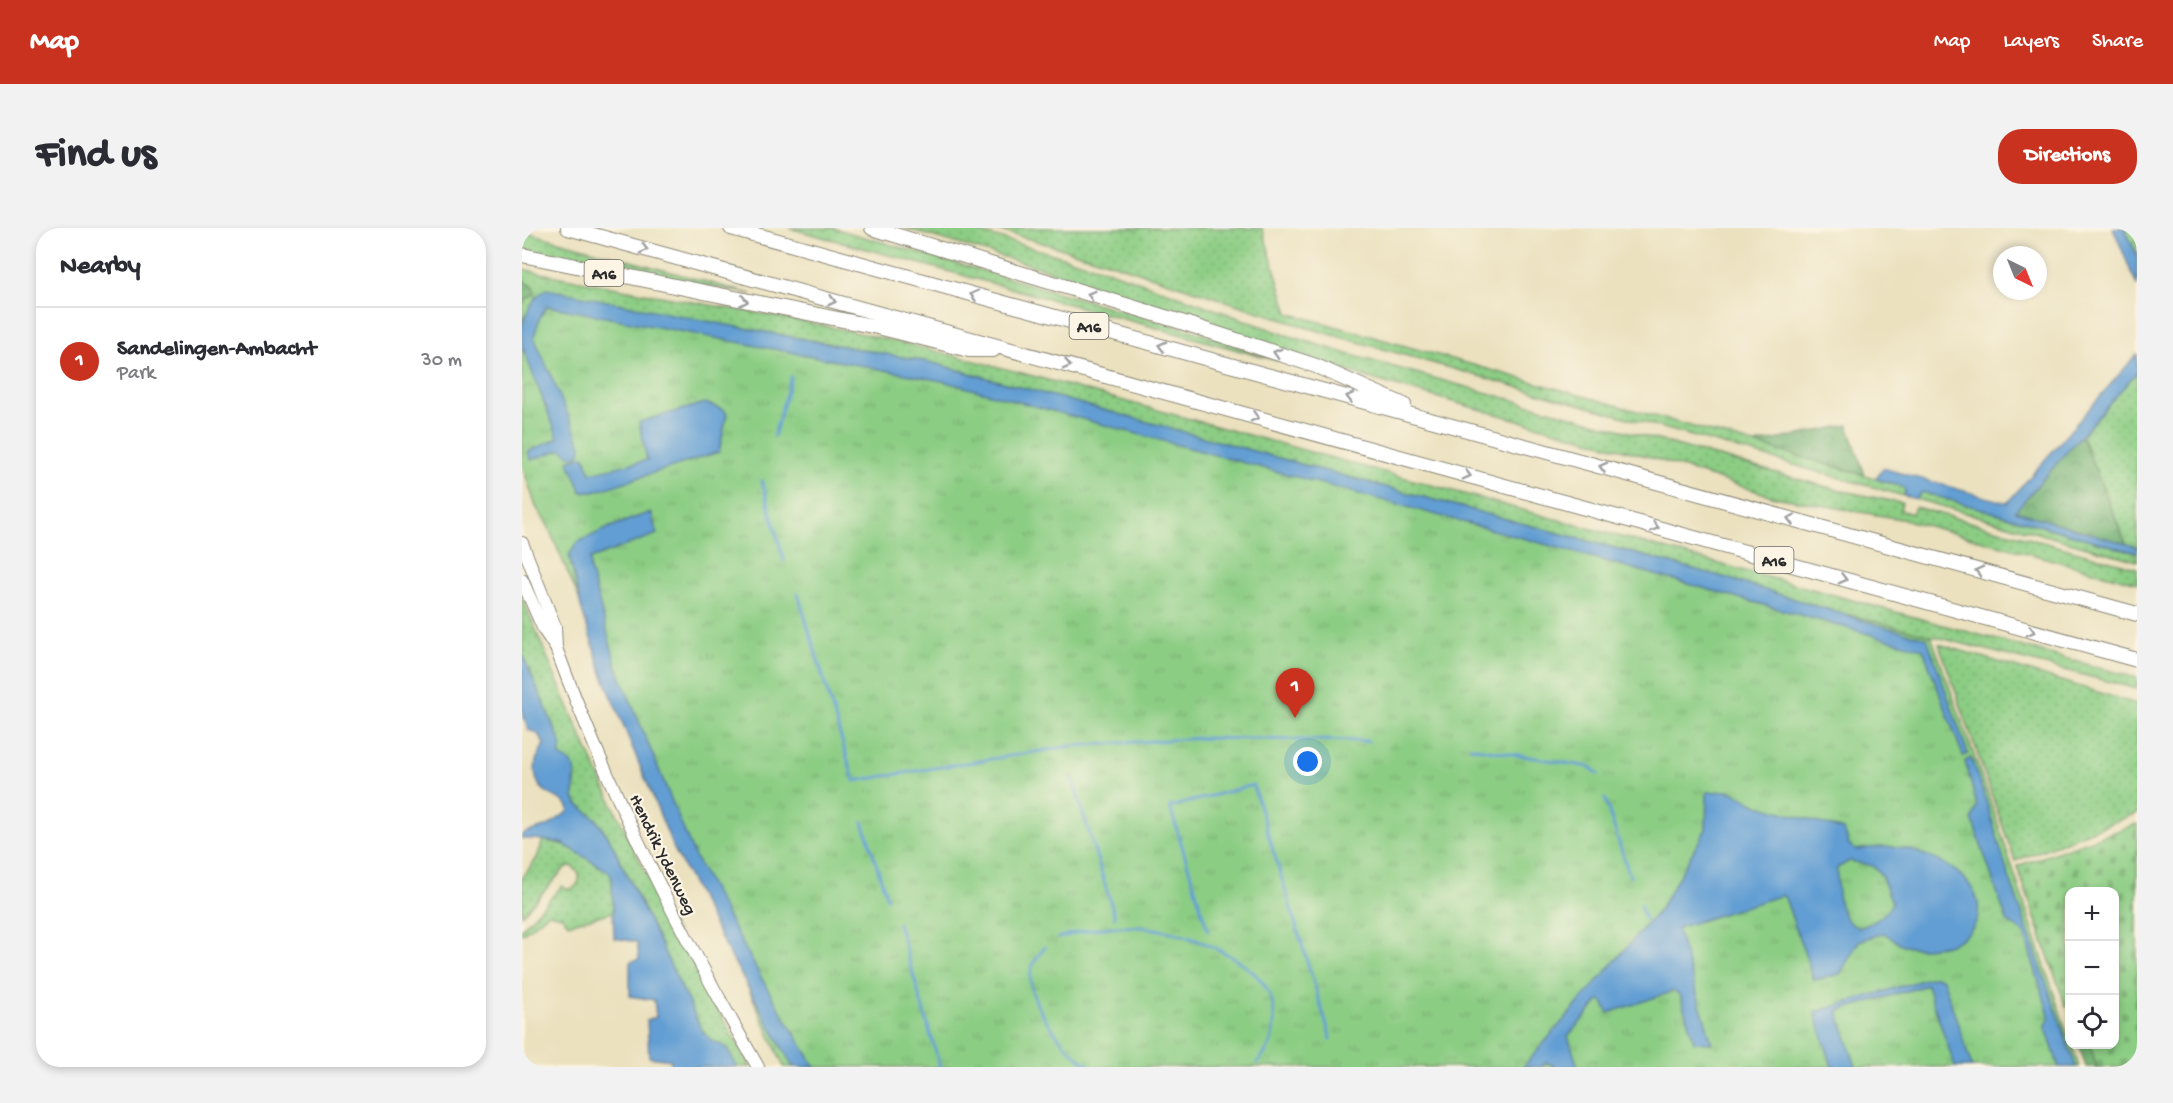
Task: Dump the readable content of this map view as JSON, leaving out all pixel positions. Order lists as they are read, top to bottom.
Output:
{
  "streets": {
    "highway": ["A16"],
    "main road": ["Hendrik Ydenweg"]
  },
  "north": "bottom right",
  "page": {
    "header": "Map",
    "nav": ["Map", "Layers", "Share"],
    "buttons": "Directions",
    "title": "Find us",
    "heading": "Nearby",
    "list": [
      {
        "mark": "1",
        "name": "Sandelingen-Ambacht",
        "note": "Park",
        "value": "30 m"
      }
    ],
    "pins": "1",
    "map_buttons": ["+", "−"]
  }
}
